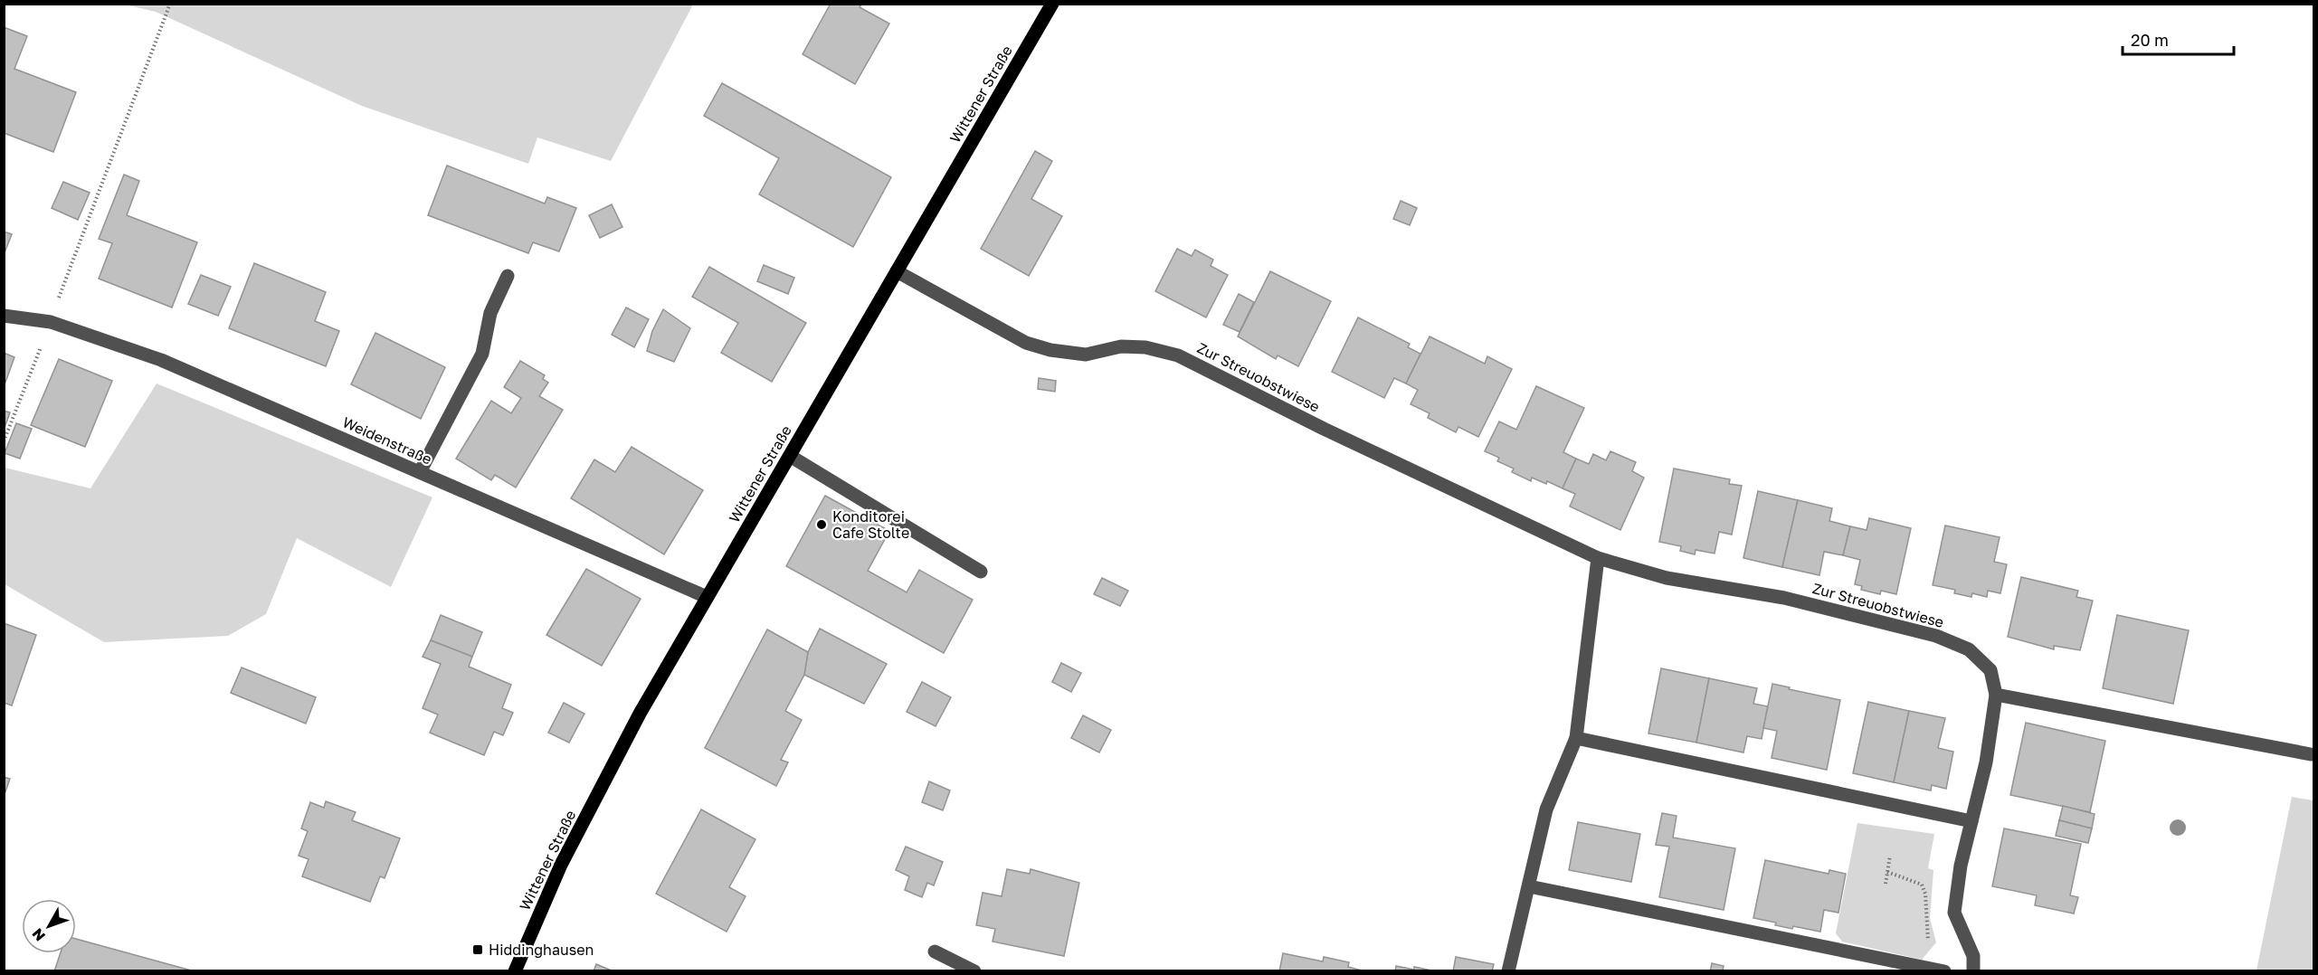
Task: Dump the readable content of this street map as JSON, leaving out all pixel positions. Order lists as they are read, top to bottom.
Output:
{
  "streets": {
    "main road": ["Wittener Straße"],
    "street": ["Zur Streuobstwiese", "Weidenstraße"]
  },
  "crossings": [
    ["Wittener Straße", "Zur Streuobstwiese"],
    ["Wittener Straße", "Weidenstraße"]
  ],
  "places": {
    "other": ["Konditorei Cafe Stolte"],
    "transit": ["Hiddinghausen"]
  },
  "scale_bar": "20 m",
  "north": "bottom left"
}
